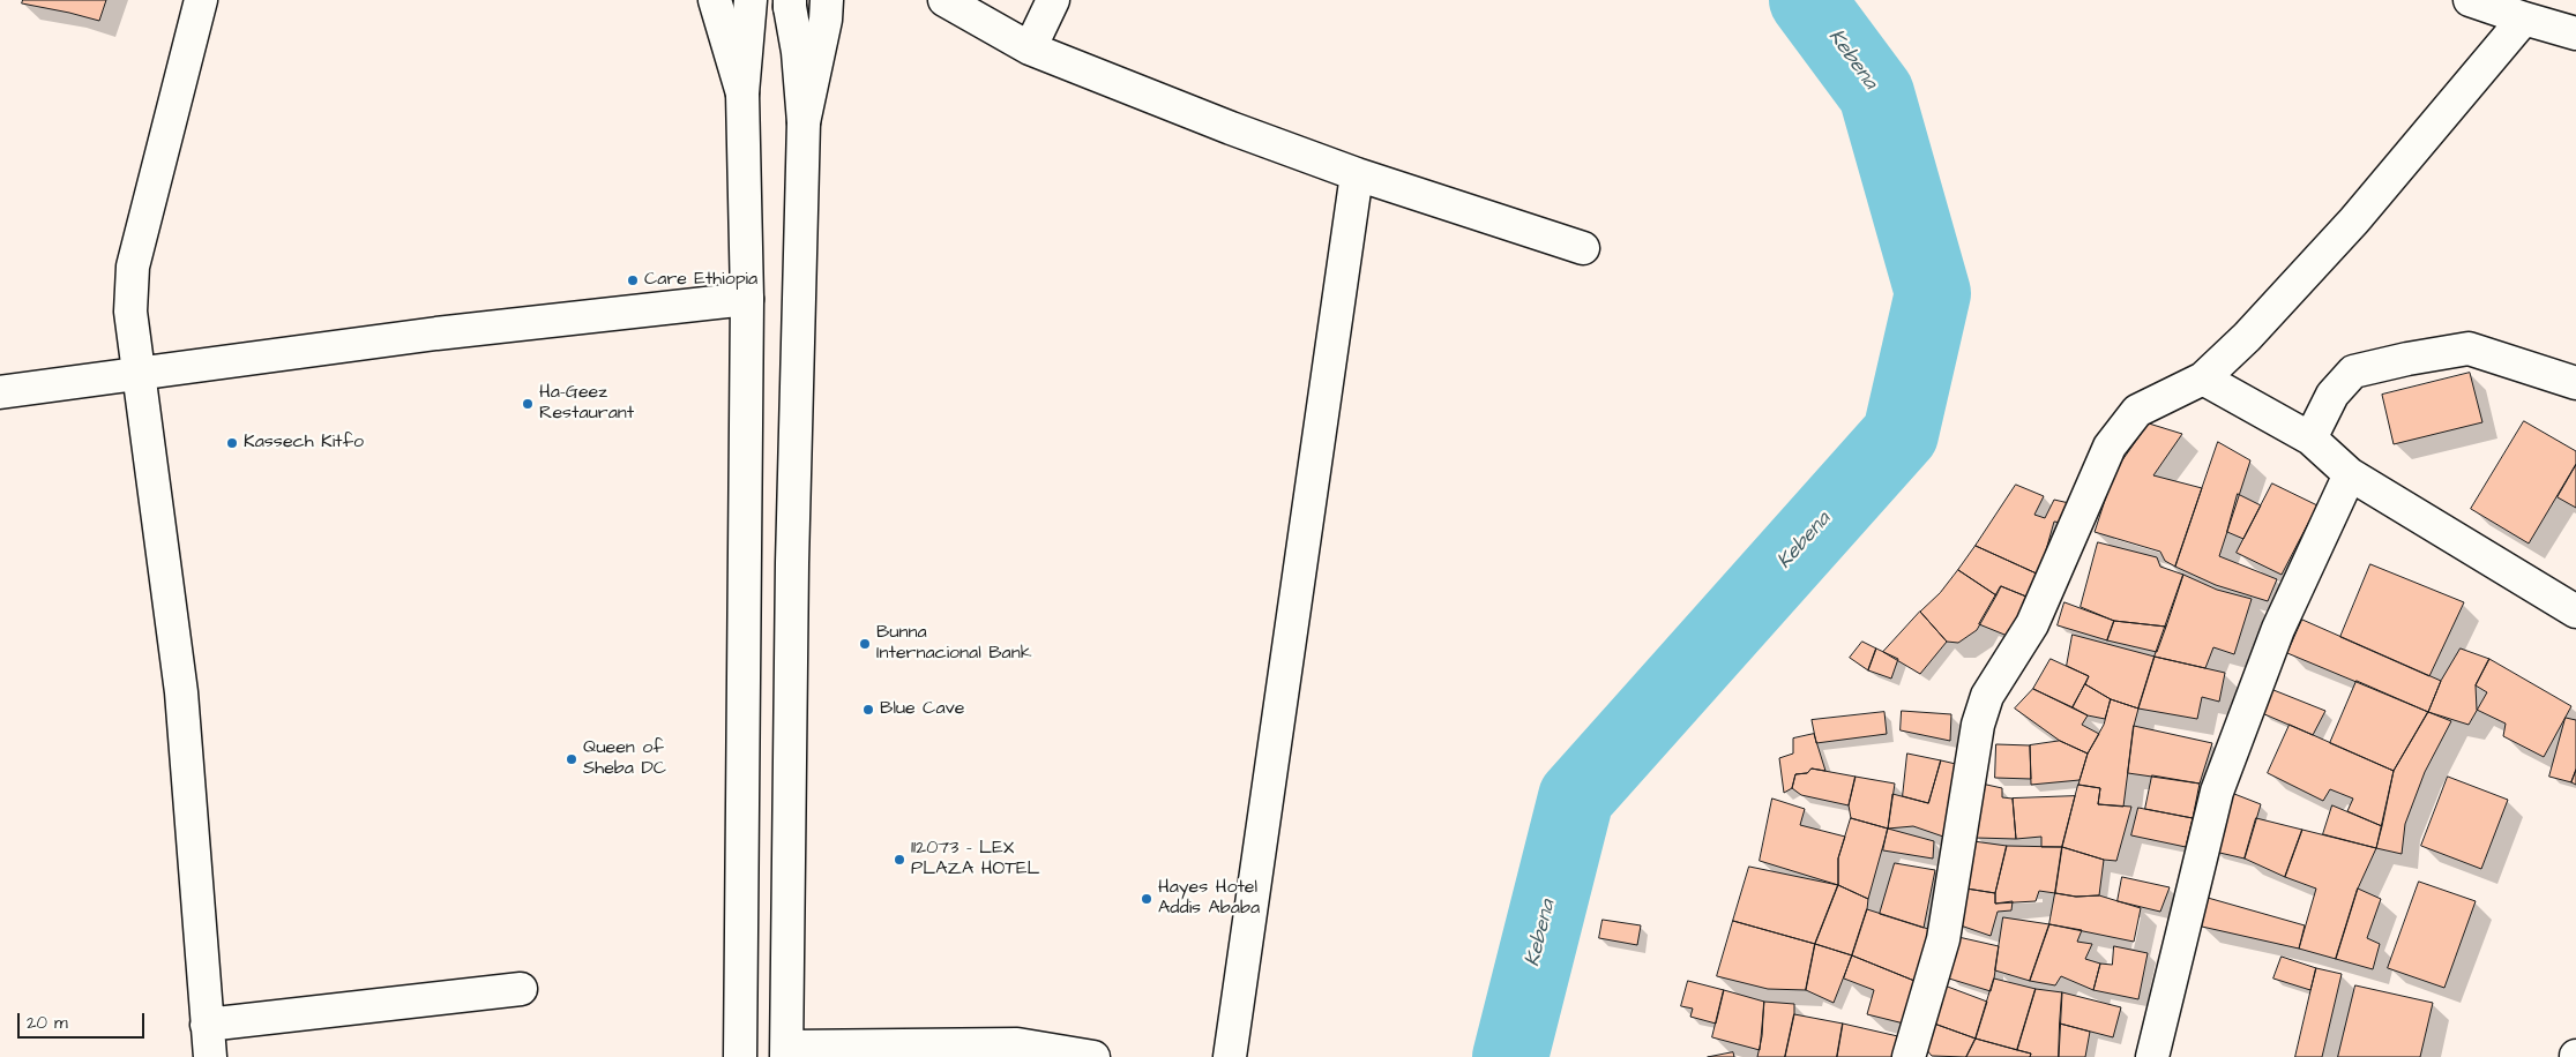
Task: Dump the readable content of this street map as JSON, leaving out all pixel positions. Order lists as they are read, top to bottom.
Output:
{
  "water": ["Kebena"],
  "places": [
    "Care Ethiopia",
    "Ha-Geez Restaurant",
    "Kassech Kitfo",
    "Bunna Internacional Bank",
    "Blue Cave",
    "Queen of Sheba DC",
    "112073 - LEX PLAZA HOTEL",
    "Hayes Hotel Addis Ababa"
  ],
  "scale_bar": "20 m"
}
